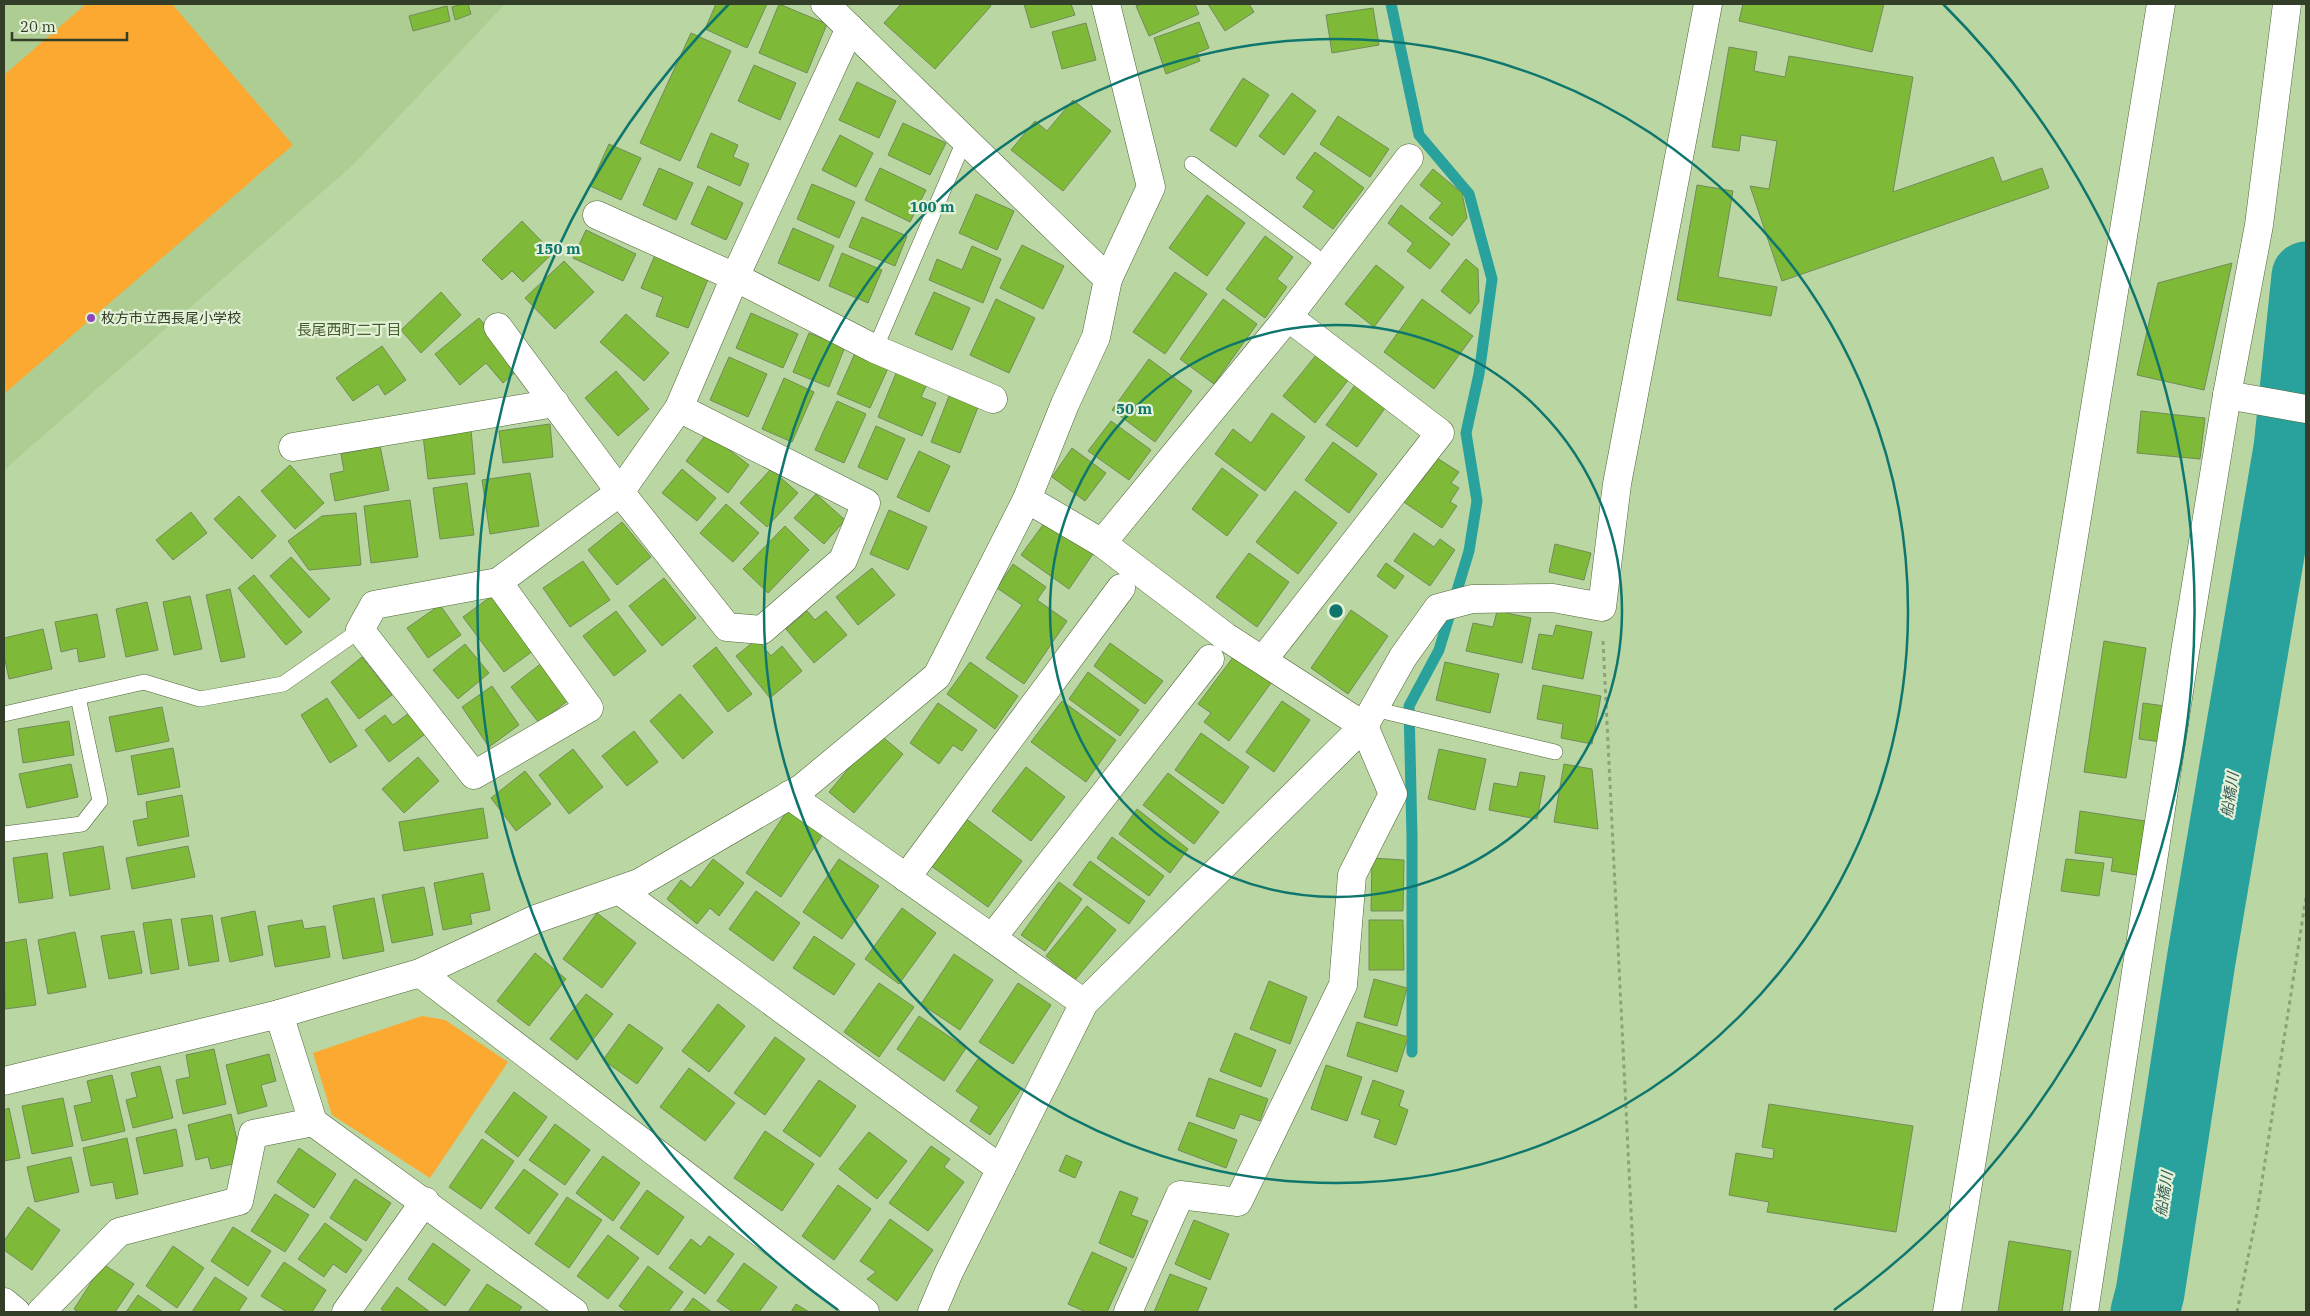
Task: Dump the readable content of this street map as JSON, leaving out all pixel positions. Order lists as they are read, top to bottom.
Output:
{
  "districts": ["長尾西町二丁目"],
  "water": ["船橋川"],
  "places": ["枚方市立西長尾小学校"],
  "scale_bar": "20 m",
  "rings": ["100 m", "150 m", "50 m"]
}
